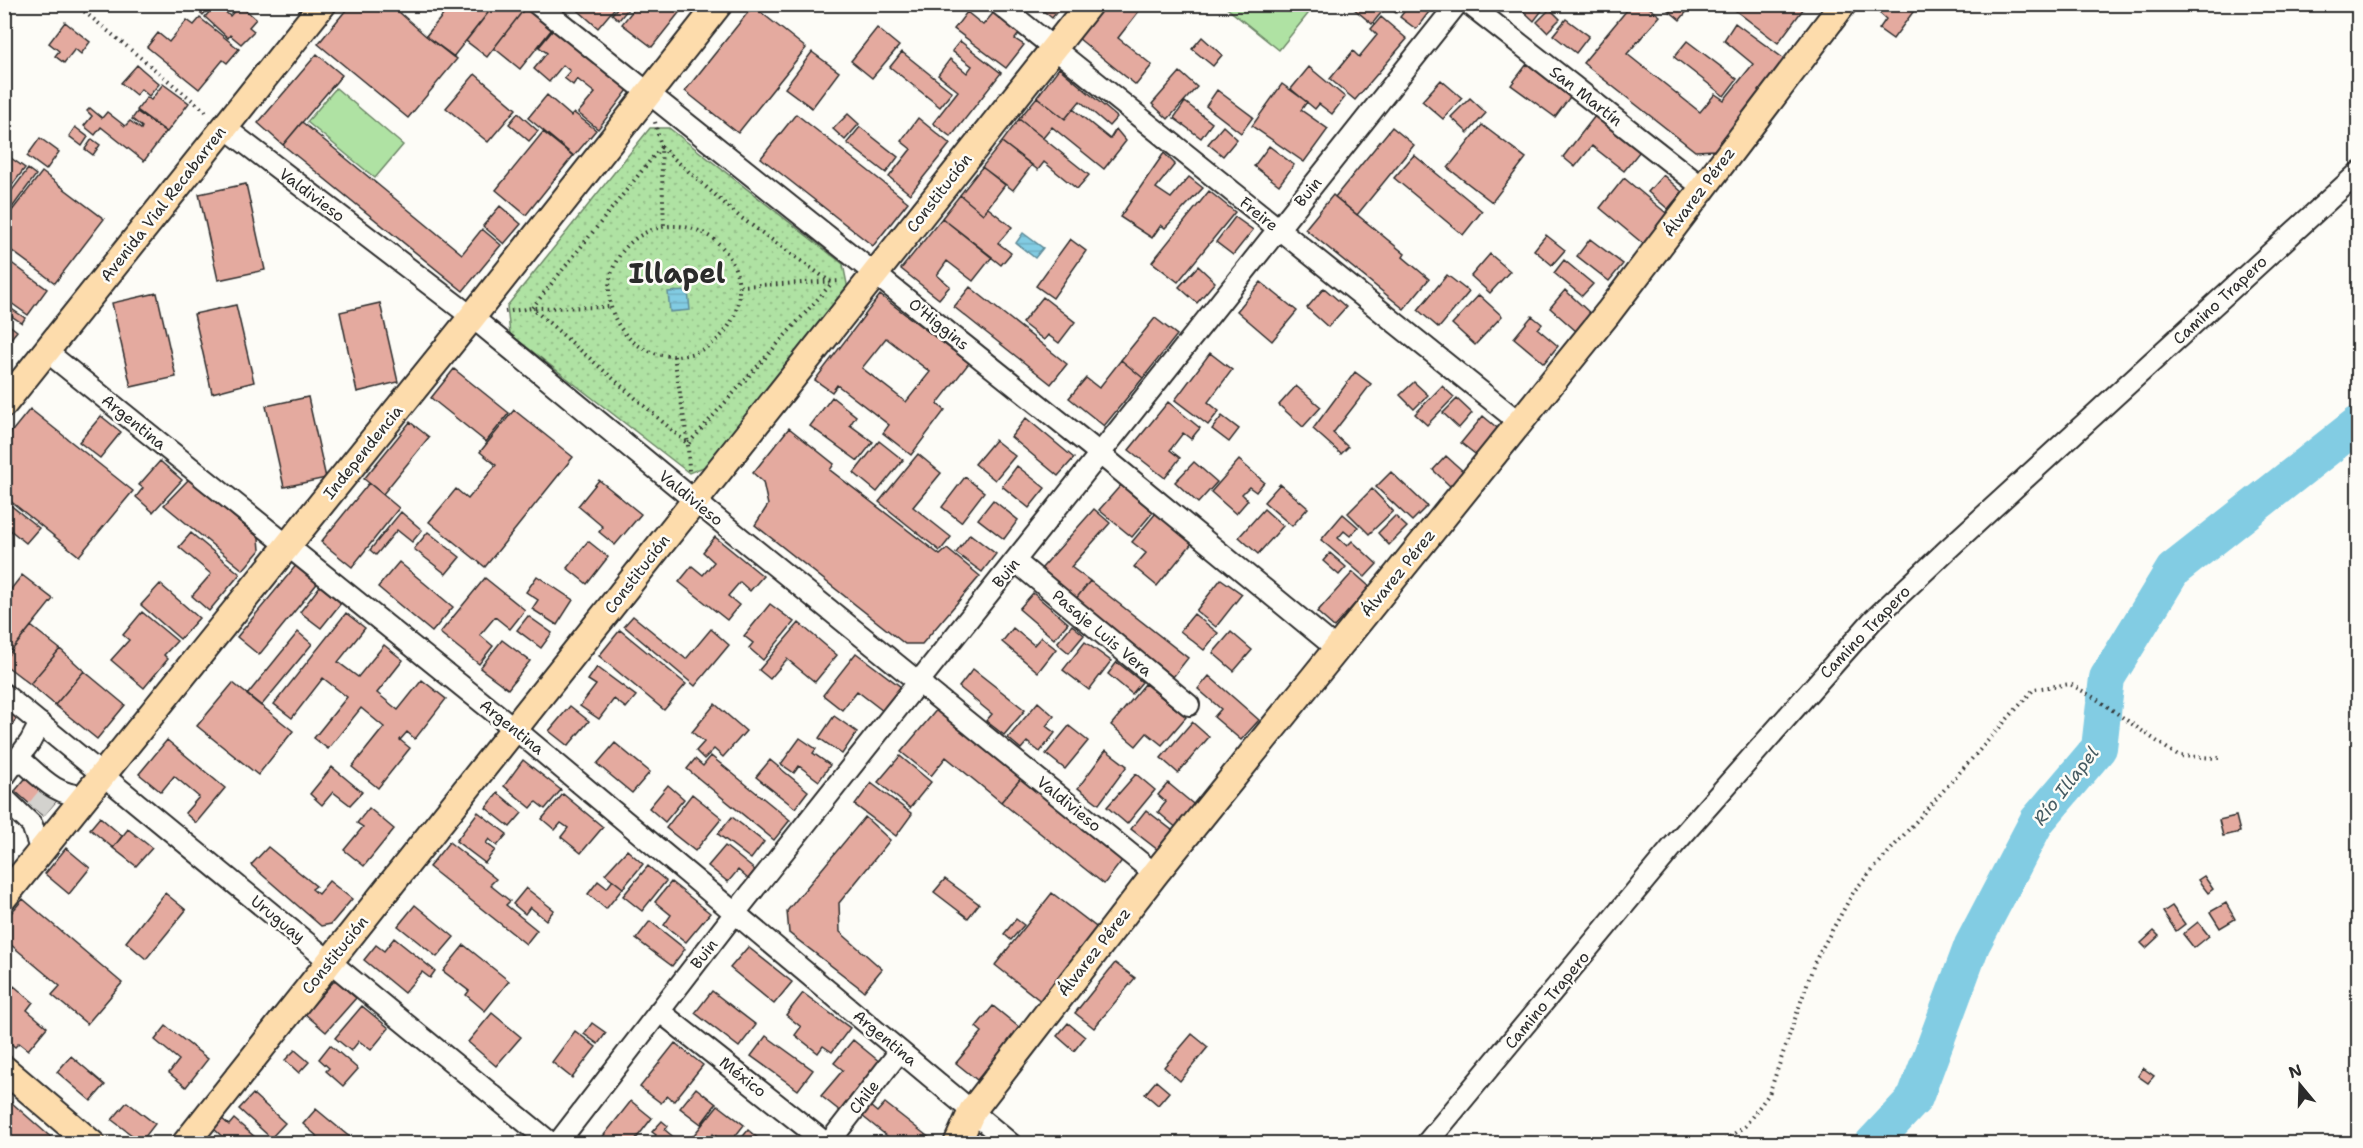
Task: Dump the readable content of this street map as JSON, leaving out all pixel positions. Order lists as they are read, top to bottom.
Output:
{
  "streets": {
    "main road": [
      "Álvarez Pérez",
      "Constitución",
      "Avenida Vial Recabarren",
      "Independencia"
    ],
    "street": [
      "San Martín",
      "Buin",
      "Valdivieso",
      "Freire",
      "Camino Trapero",
      "O'Higgins",
      "Argentina",
      "Pasaje Luis Vera",
      "Uruguay",
      "México",
      "Chile"
    ]
  },
  "crossings": [
    ["San Martín", "Álvarez Pérez"],
    ["Buin", "Valdivieso"],
    ["Buin", "Freire"],
    ["Buin", "O'Higgins"],
    ["Buin", "Argentina"],
    ["Buin", "Pasaje Luis Vera"],
    ["Buin", "México"],
    ["Álvarez Pérez", "Valdivieso"],
    ["Álvarez Pérez", "Freire"],
    ["Álvarez Pérez", "O'Higgins"],
    ["Álvarez Pérez", "Argentina"],
    ["Constitución", "Valdivieso"],
    ["Constitución", "Freire"],
    ["Constitución", "O'Higgins"],
    ["Constitución", "Argentina"],
    ["Constitución", "Uruguay"],
    ["Valdivieso", "Avenida Vial Recabarren"],
    ["Valdivieso", "Independencia"],
    ["Avenida Vial Recabarren", "Argentina"],
    ["O'Higgins", "Independencia"],
    ["Argentina", "Independencia"],
    ["Argentina", "Chile"],
    ["Independencia", "Uruguay"],
    ["México", "Chile"]
  ],
  "districts": ["Illapel"],
  "water": ["Río Illapel"],
  "north": "top"
}
